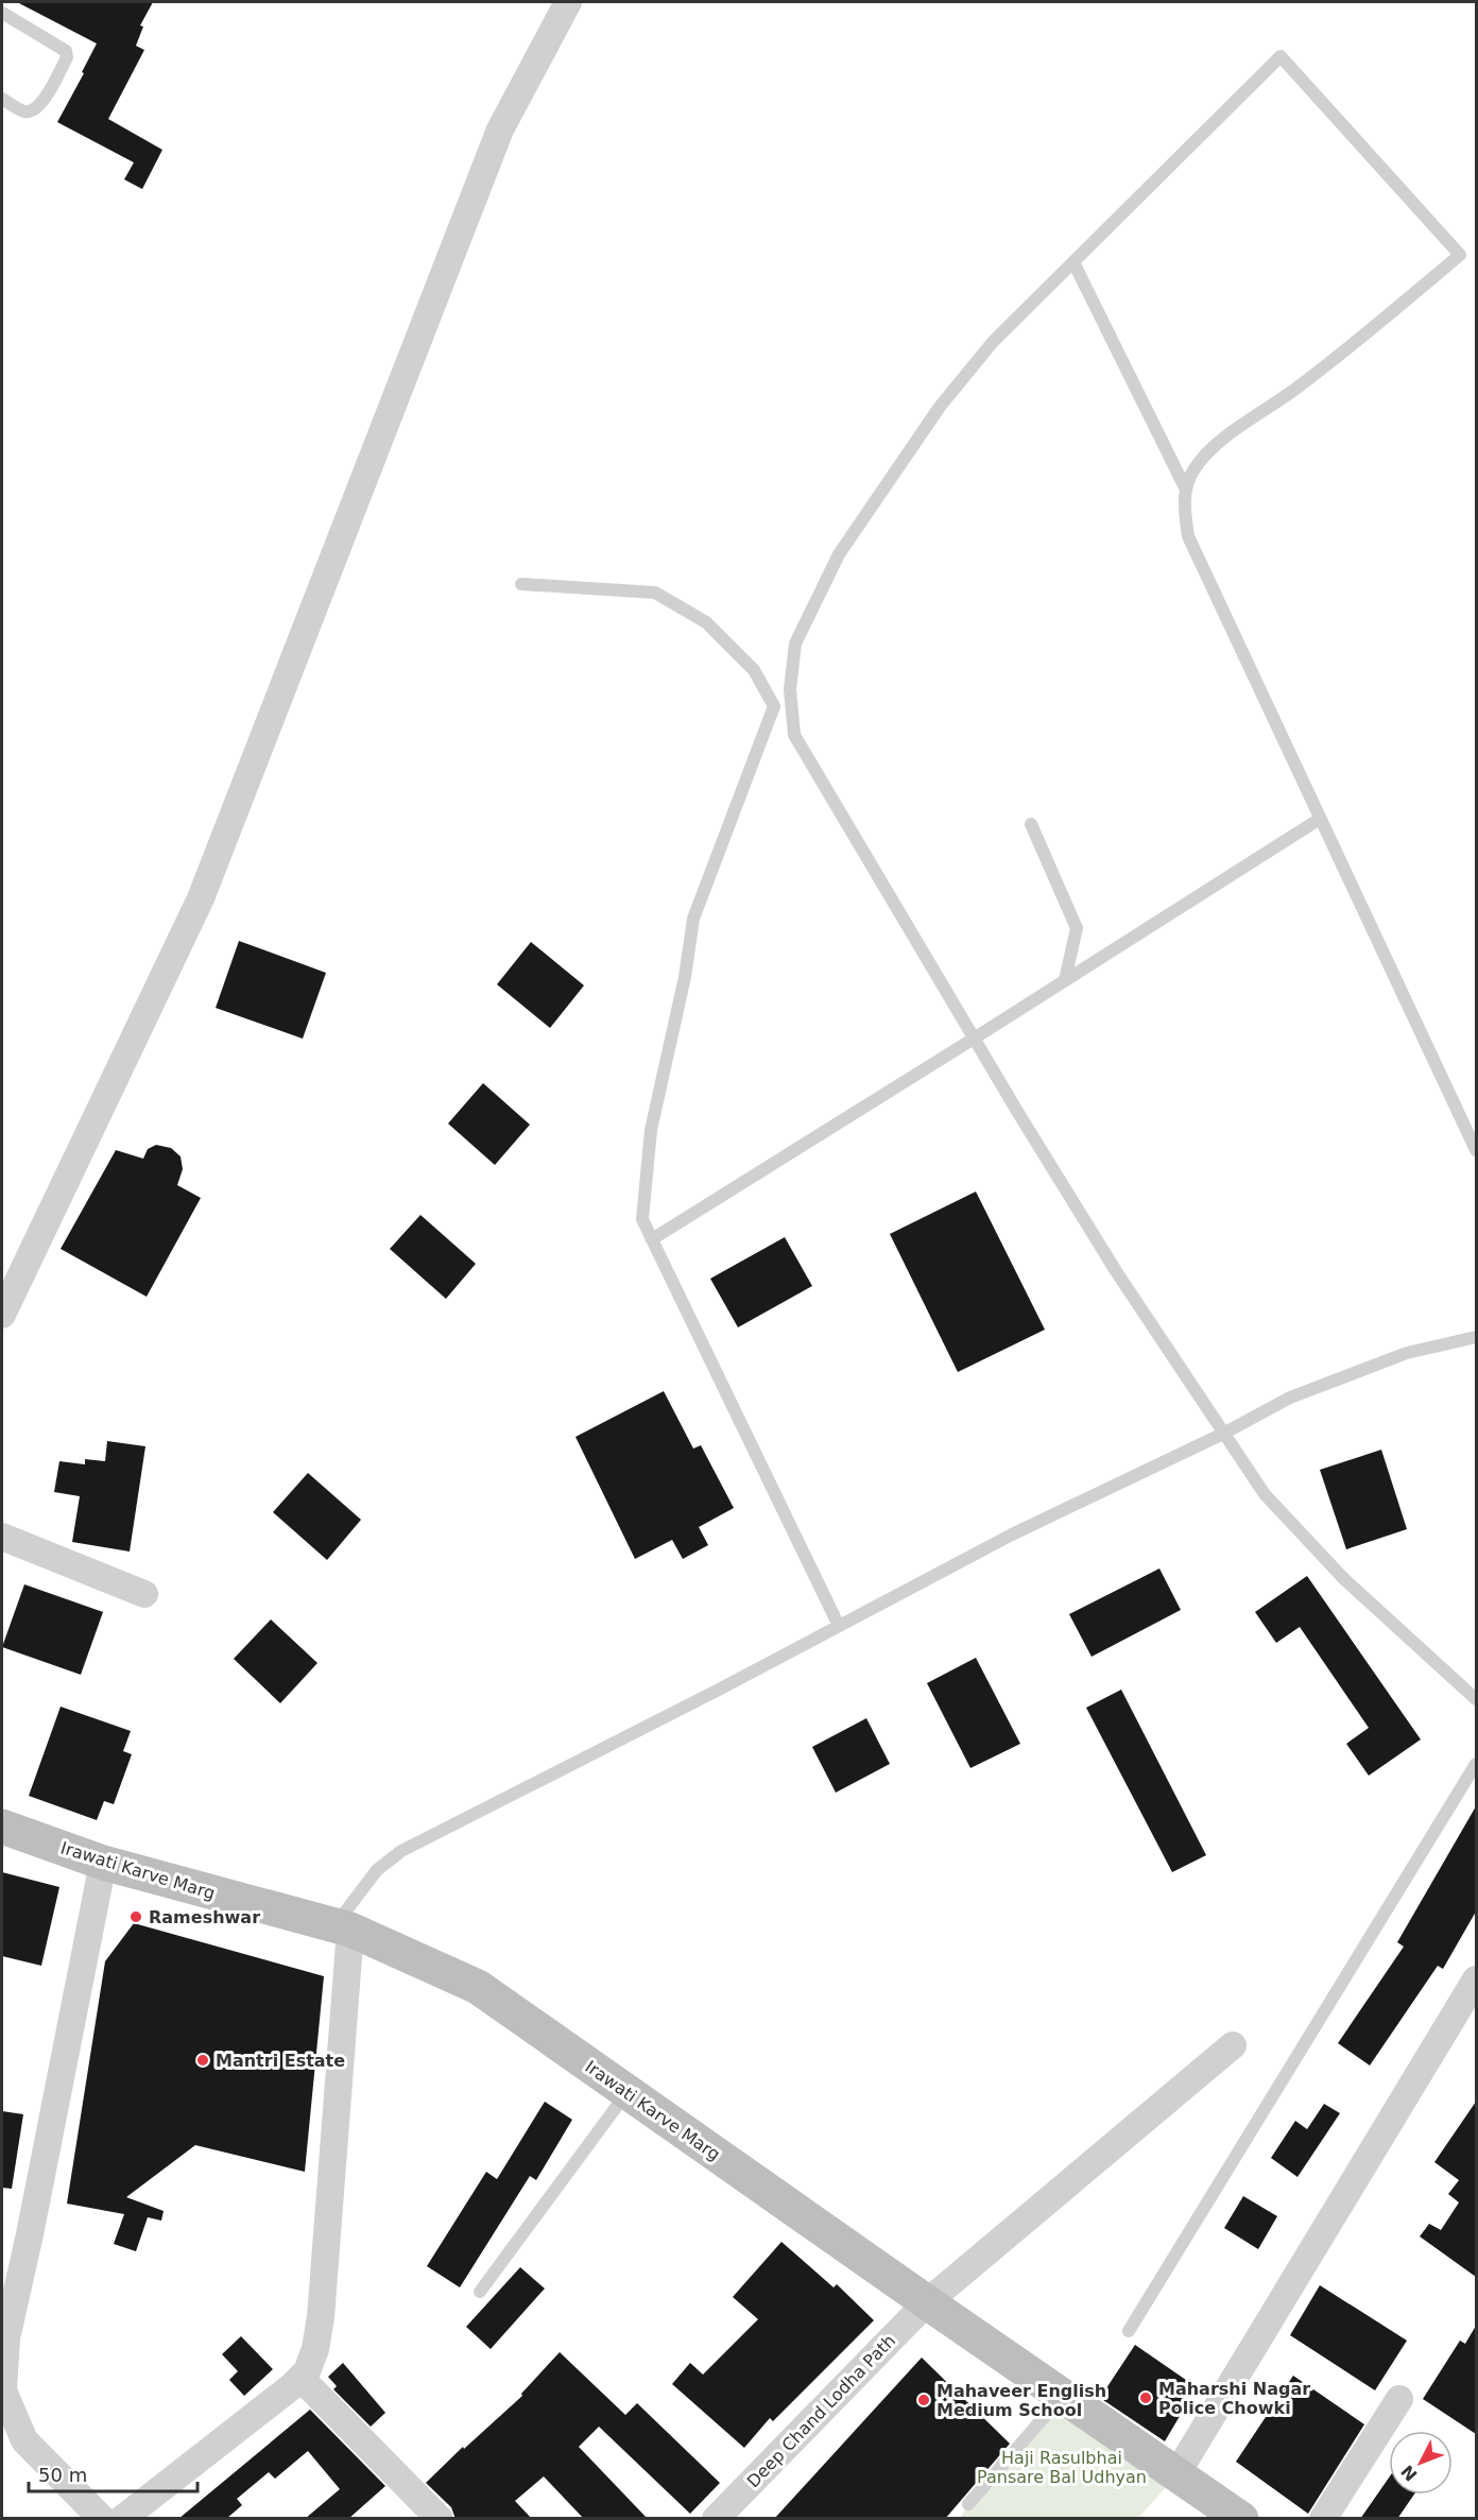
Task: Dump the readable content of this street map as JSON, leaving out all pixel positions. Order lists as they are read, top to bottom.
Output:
{
  "streets": {
    "main road": ["Irawati Karve Marg"],
    "street": ["Deep Chand Lodha Path"]
  },
  "crossings": [
    ["Irawati Karve Marg", "Deep Chand Lodha Path"]
  ],
  "parks": ["Haji Rasulbhai Pansare Bal Udhyan"],
  "places": [
    "Rameshwar",
    "Mantri Estate",
    "Maharshi Nagar Police Chowki",
    "Mahaveer English Medium School"
  ],
  "scale_bar": "50 m",
  "north": "bottom left"
}
